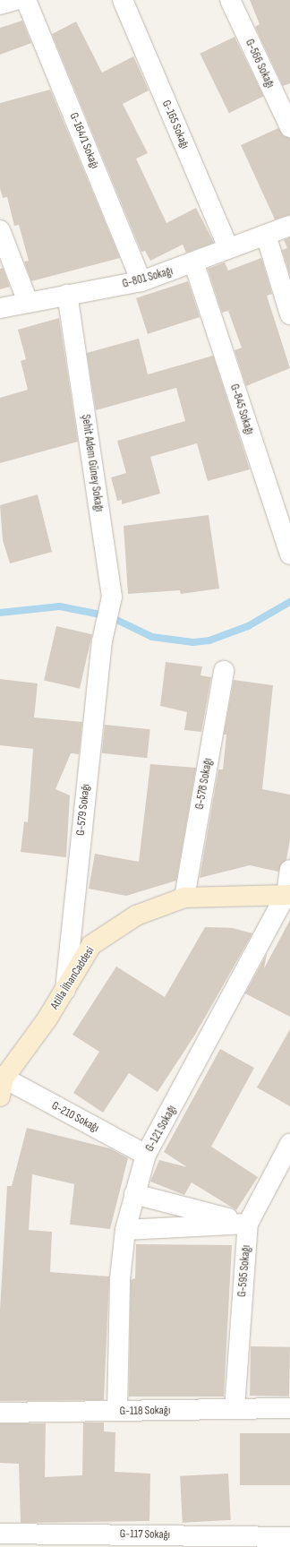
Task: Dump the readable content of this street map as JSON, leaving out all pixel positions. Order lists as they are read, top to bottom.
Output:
{
  "streets": {
    "main road": ["Atilla İlhanCaddesi"],
    "street": [
      "G-566 Sokağı",
      "G-165 Sokağı",
      "G-164/1 Sokağı",
      "G-801 Sokağı",
      "G-845 Sokağı",
      "Şehit Adem Güney Sokağı",
      "G-578 Sokağı",
      "G-579 Sokağı",
      "G-210 Sokağı",
      "G-121 Sokağı",
      "G-595 Sokağı",
      "G-118 Sokağı",
      "G-117 Sokağı"
    ]
  },
  "crossings": [
    ["G-165 Sokağı", "G-801 Sokağı"],
    ["G-164/1 Sokağı", "G-801 Sokağı"],
    ["G-801 Sokağı", "G-845 Sokağı"],
    ["G-801 Sokağı", "Şehit Adem Güney Sokağı"],
    ["Şehit Adem Güney Sokağı", "G-579 Sokağı"],
    ["G-578 Sokağı", "Atilla İlhanCaddesi"],
    ["G-579 Sokağı", "Atilla İlhanCaddesi"],
    ["Atilla İlhanCaddesi", "G-210 Sokağı"],
    ["Atilla İlhanCaddesi", "G-121 Sokağı"],
    ["G-210 Sokağı", "G-121 Sokağı"],
    ["G-121 Sokağı", "G-118 Sokağı"],
    ["G-595 Sokağı", "G-118 Sokağı"]
  ]
}
